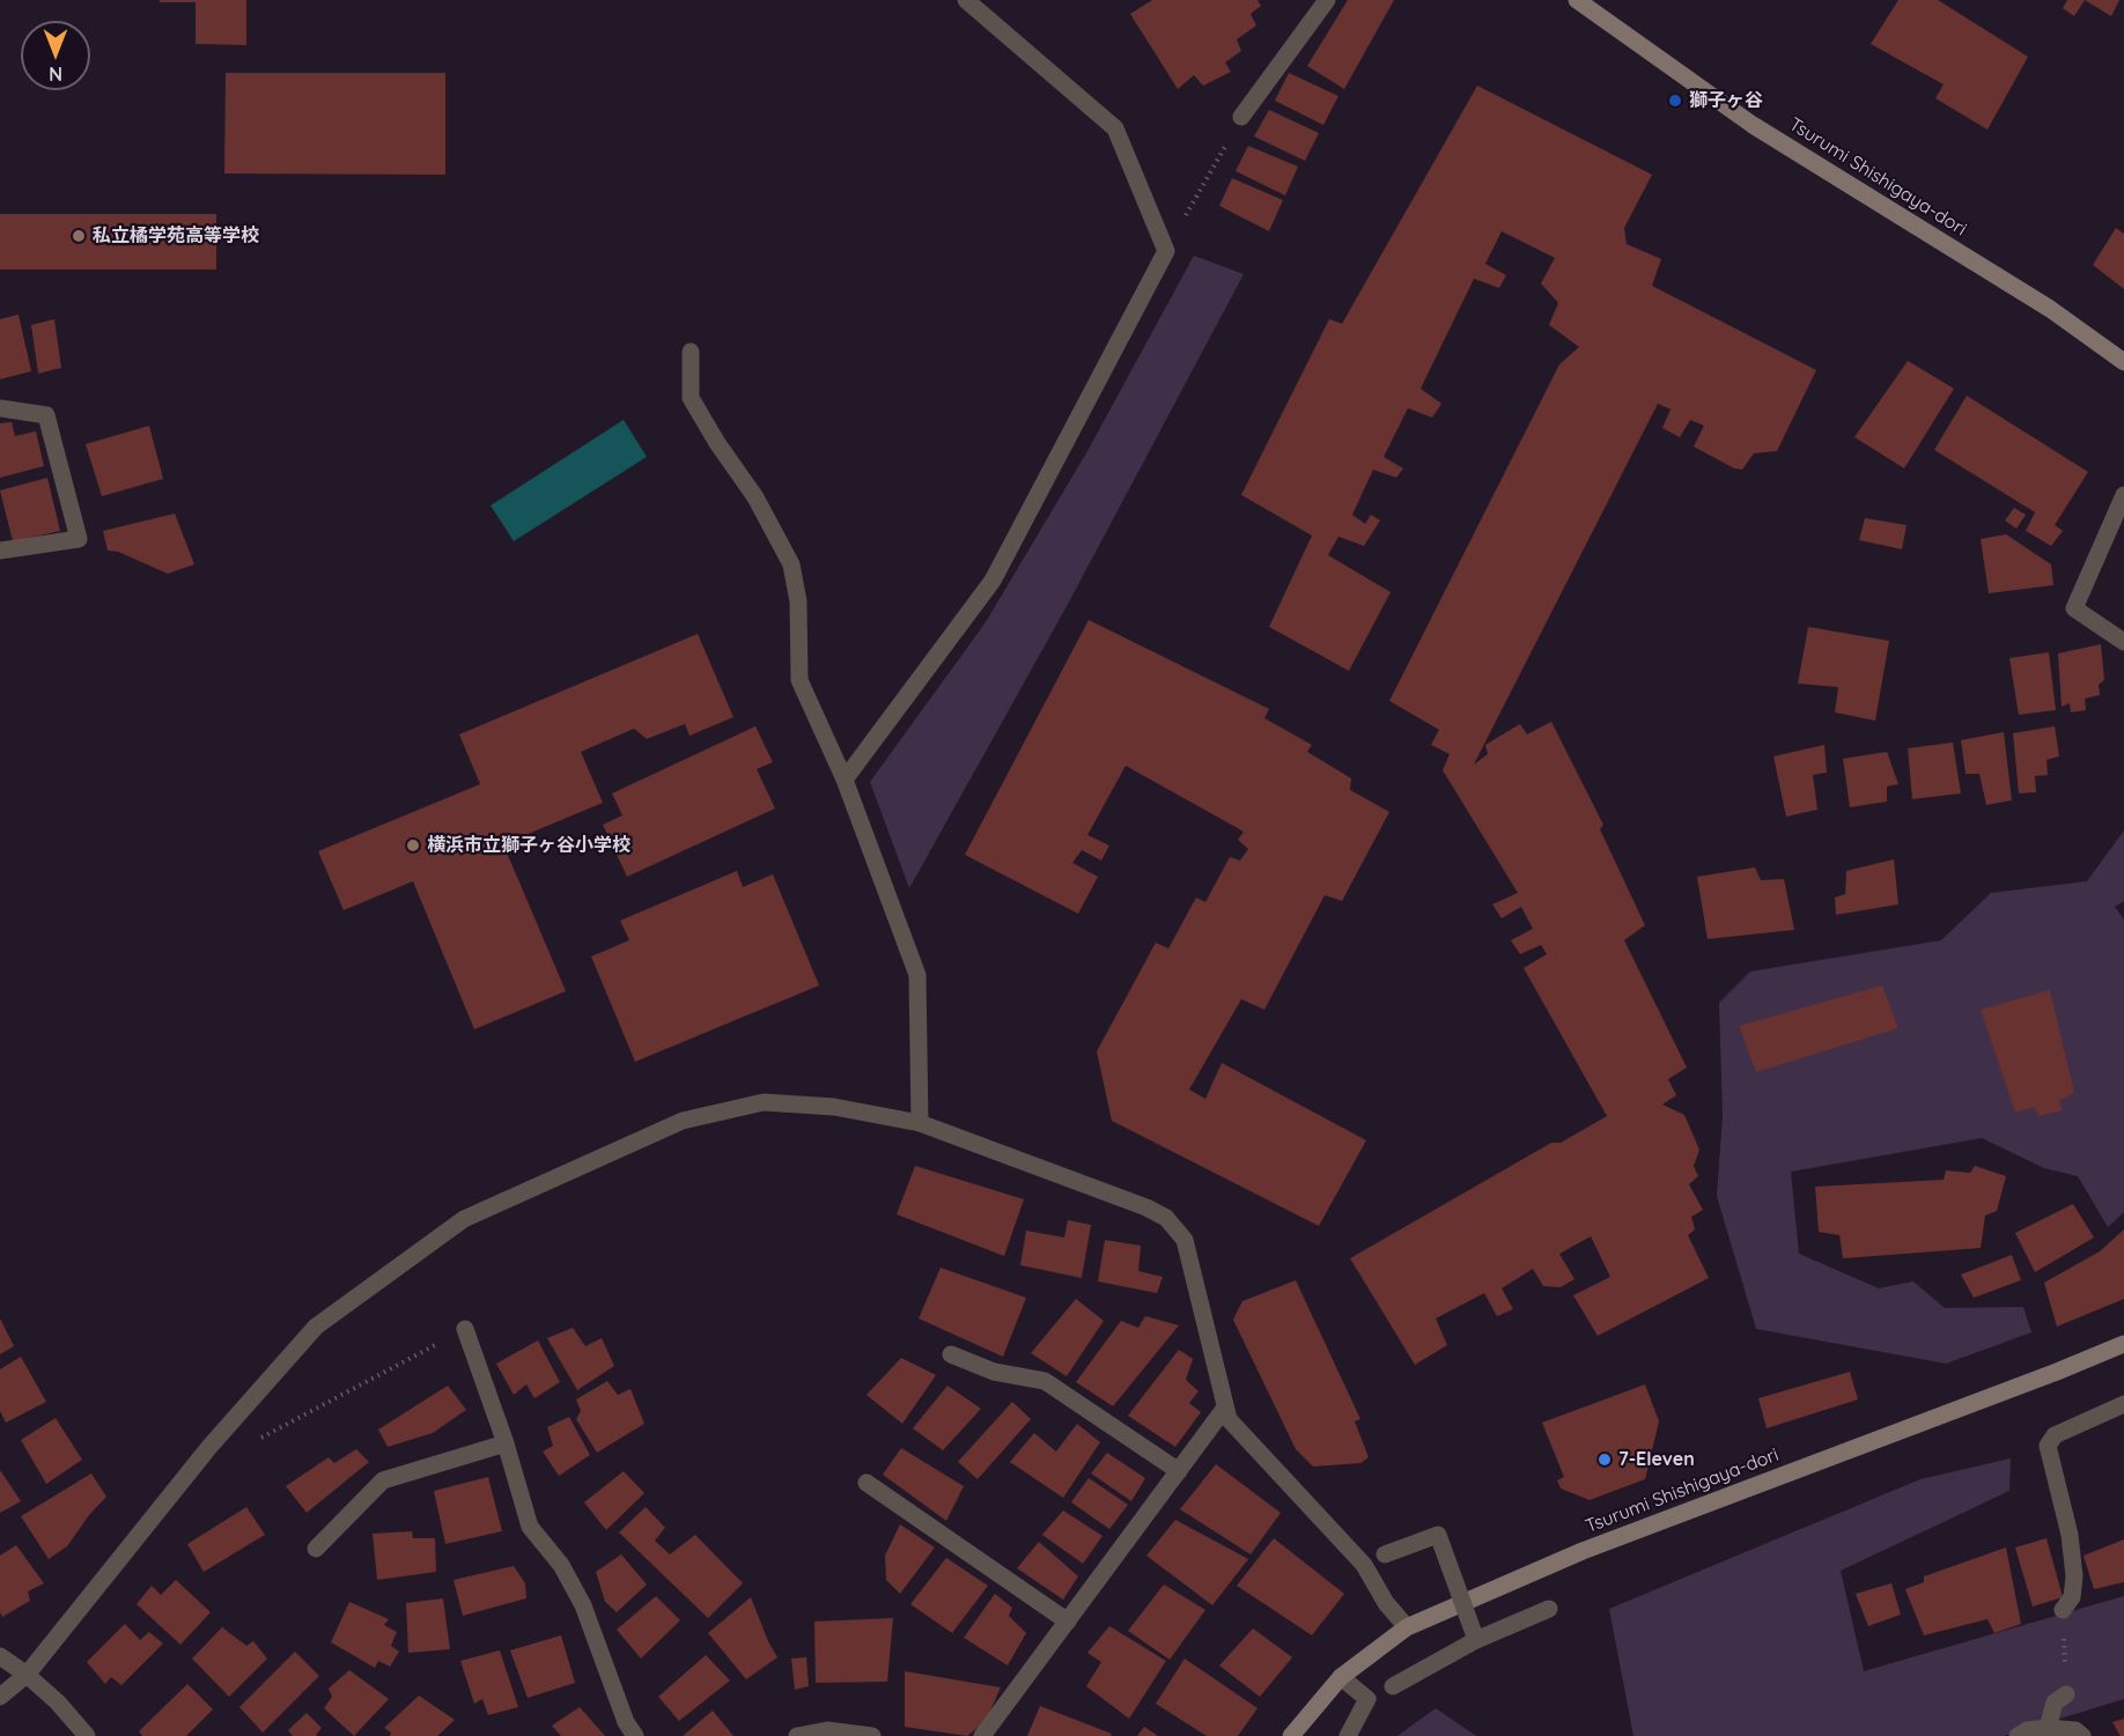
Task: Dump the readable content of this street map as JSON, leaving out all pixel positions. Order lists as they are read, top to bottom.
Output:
{
  "streets": {
    "main road": ["Tsurumi Shishigaya-dori"]
  },
  "places": [
    "獅子ヶ谷",
    "私立橘学苑高等学校",
    "横浜市立獅子ヶ谷小学校",
    "7-Eleven"
  ],
  "north": "bottom"
}
